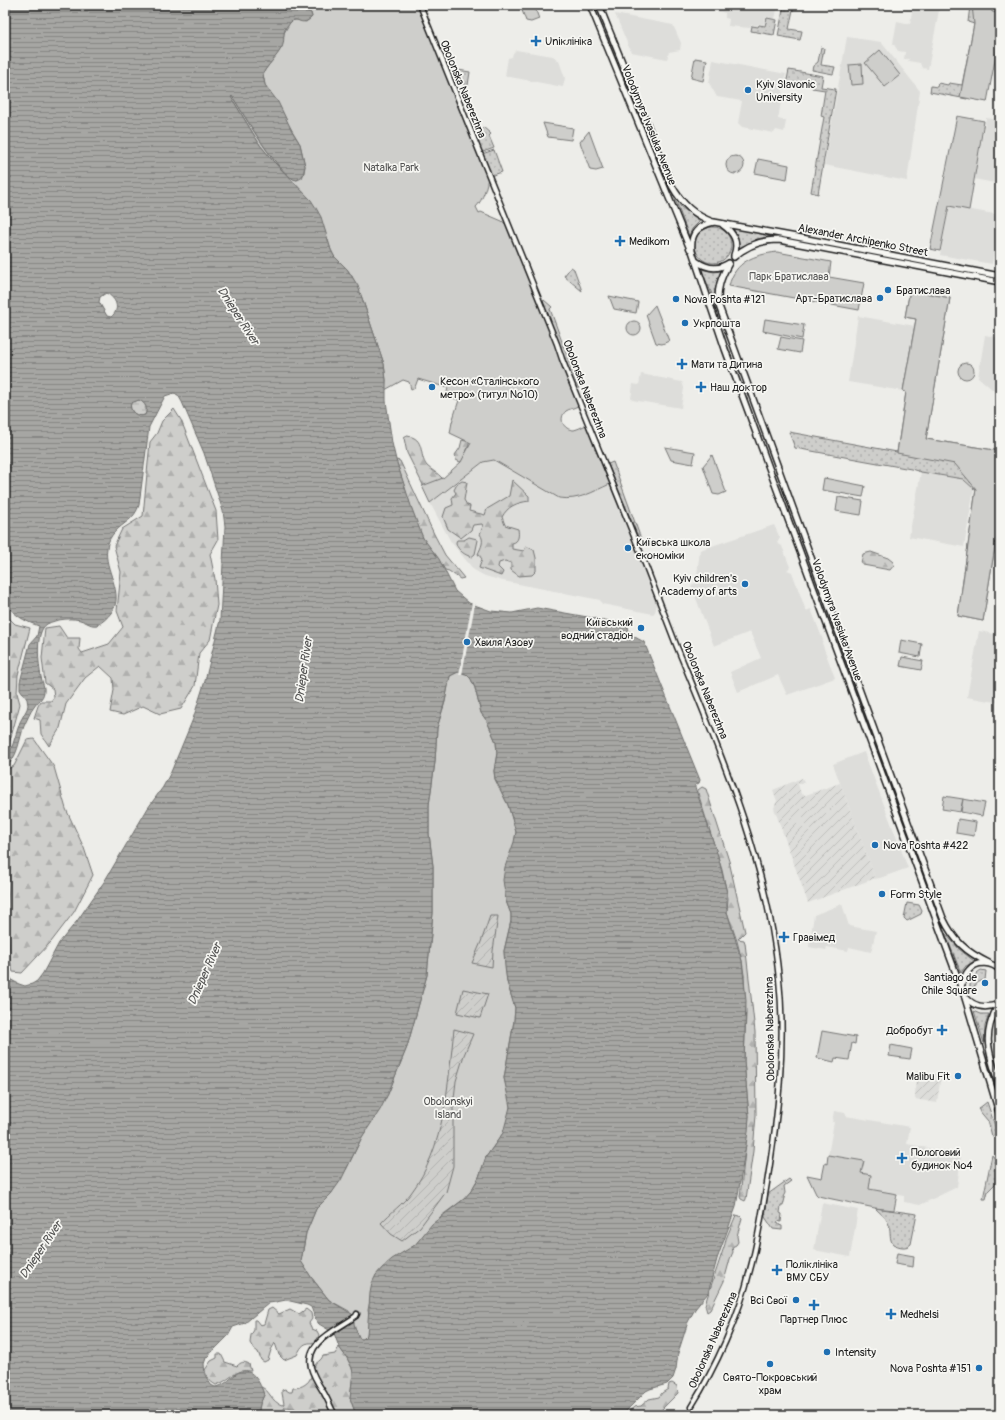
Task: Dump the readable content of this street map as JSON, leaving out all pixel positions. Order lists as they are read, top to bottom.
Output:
{
  "streets": {
    "main road": ["Volodymyra Ivasiuka Avenue", "Alexander Archipenko Street"],
    "street": ["Obolonska Naberezhna"]
  },
  "crossings": [
    ["Volodymyra Ivasiuka Avenue", "Alexander Archipenko Street"]
  ],
  "water": ["Dnieper River"],
  "parks": ["Natalka Park", "Парк Братислава", "Obolonskyi Island"],
  "places": {
    "health": [
      "Uniклініка",
      "Medikom",
      "Мати та Дитина",
      "Наш доктор",
      "Гравімед",
      "Добробут",
      "Пологовий будинок №4",
      "Поліклініка ВМУ СБУ",
      "Партнер Плюс",
      "Medhelsi"
    ],
    "other": [
      "Kyiv Slavonic University",
      "Братислава",
      "Арт-Братислава",
      "Nova Poshta #121",
      "Укрпошта",
      "Кесон «Сталінського метро» (титул №10)",
      "Київська школа економіки",
      "Kyiv children's Academy of arts",
      "Київський водний стадіон",
      "Хвиля Азову",
      "Nova Poshta #422",
      "Form Style",
      "Santiago de Chile Square",
      "Malibu Fit",
      "Всі Свої",
      "Intensity",
      "Свято-Покровський храм",
      "Nova Poshta #151"
    ]
  }
}
